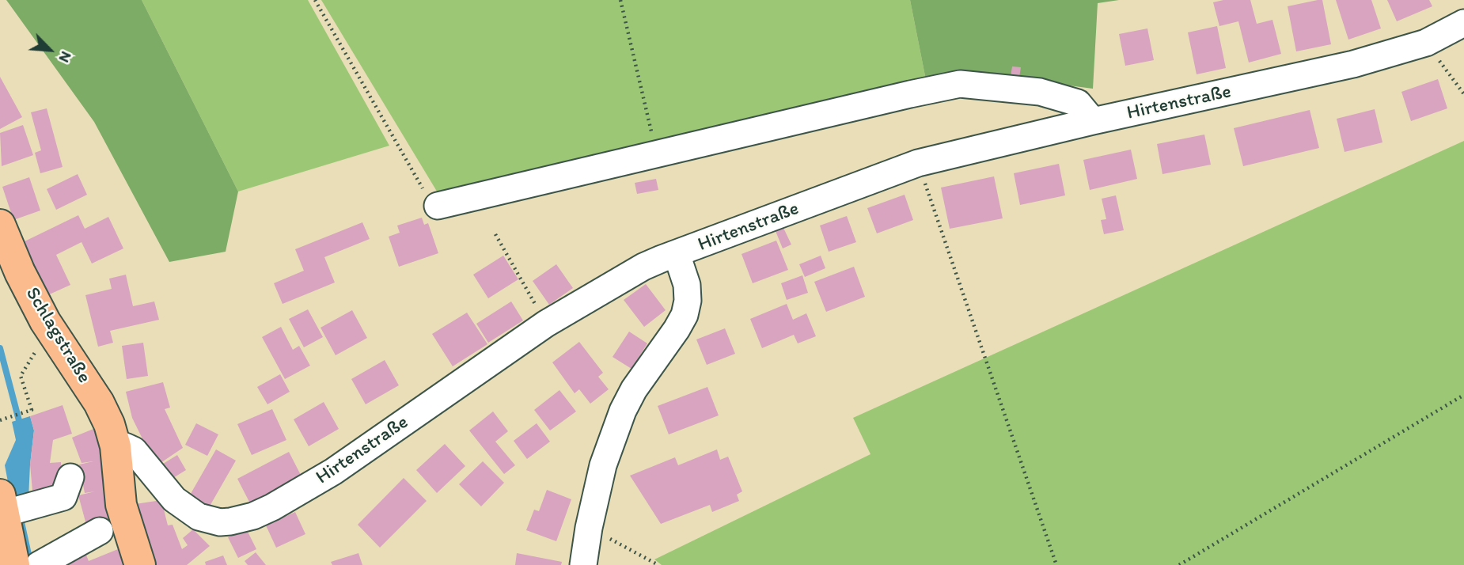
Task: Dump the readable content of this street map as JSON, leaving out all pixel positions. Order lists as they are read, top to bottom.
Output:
{
  "streets": {
    "main road": ["Schlagstraße"],
    "street": ["Hirtenstraße"]
  },
  "crossings": [
    ["Hirtenstraße", "Schlagstraße"]
  ],
  "north": "bottom right"
}
